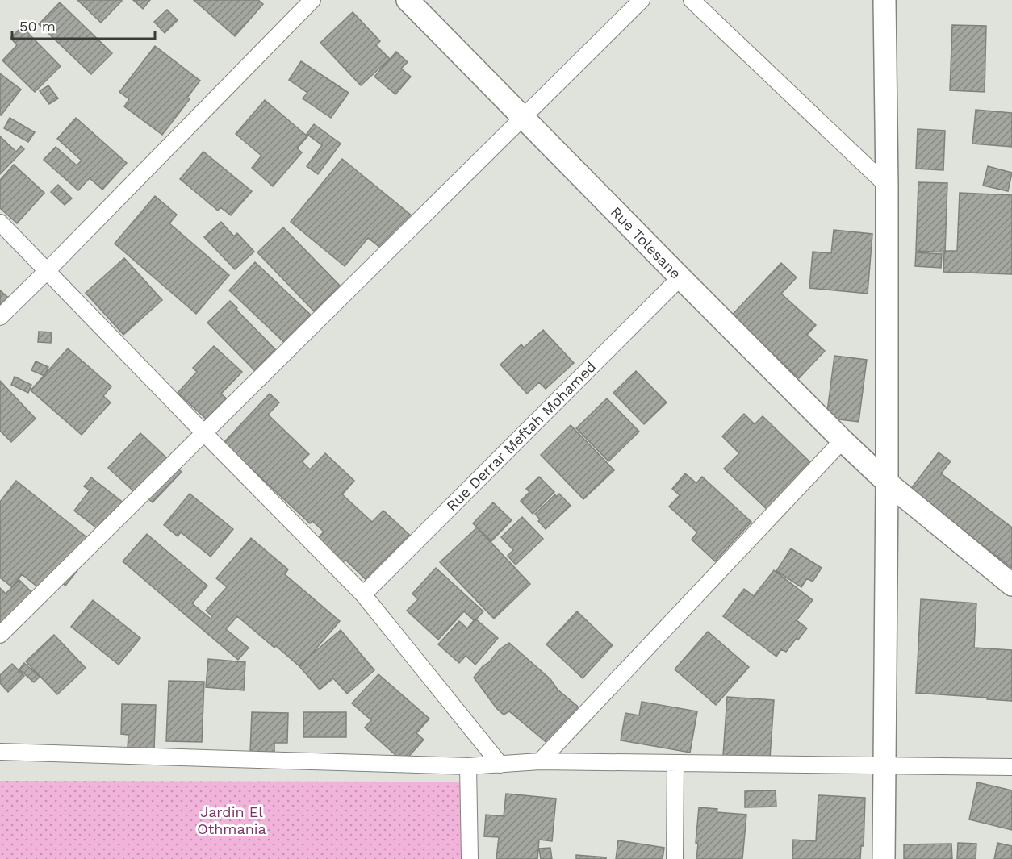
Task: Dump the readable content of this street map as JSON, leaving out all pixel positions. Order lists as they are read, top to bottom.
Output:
{
  "streets": {
    "main road": ["Rue Tolesane"],
    "street": ["Rue Derrar Meftah Mohamed"]
  },
  "crossings": [
    ["Rue Tolesane", "Rue Derrar Meftah Mohamed"]
  ],
  "parks": ["Jardin El Othmania"],
  "scale_bar": "50 m"
}
